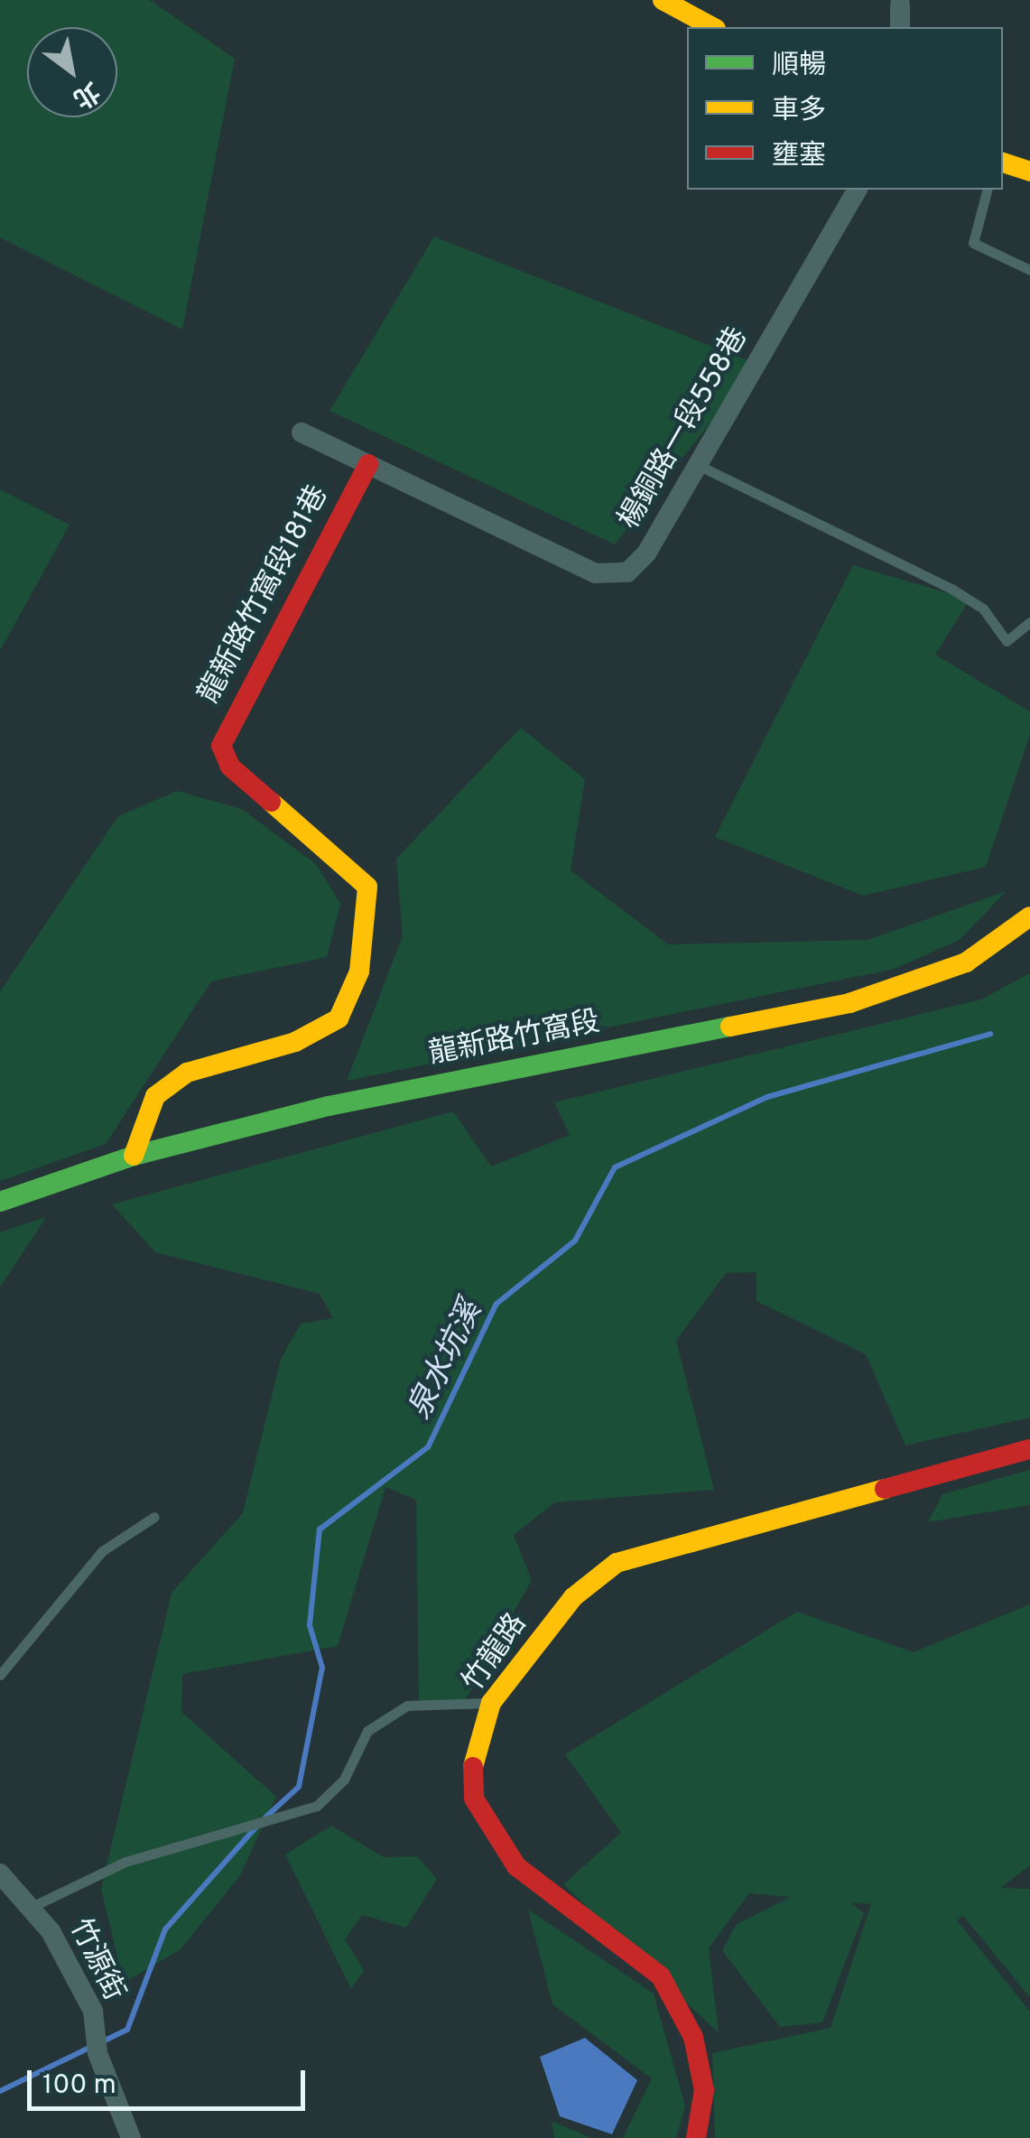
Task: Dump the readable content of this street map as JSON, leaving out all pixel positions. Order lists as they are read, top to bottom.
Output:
{
  "streets": {
    "street": [
      "楊銅路一段558巷",
      "龍新路竹窩段181巷",
      "龍新路竹窩段",
      "竹龍路",
      "竹源街"
    ]
  },
  "crossings": [
    ["楊銅路一段558巷", "龍新路竹窩段181巷"],
    ["龍新路竹窩段181巷", "龍新路竹窩段"]
  ],
  "water": ["泉水坑溪"],
  "legend": ["順暢", "車多", "壅塞"],
  "scale_bar": "100 m",
  "north": "bottom right"
}
